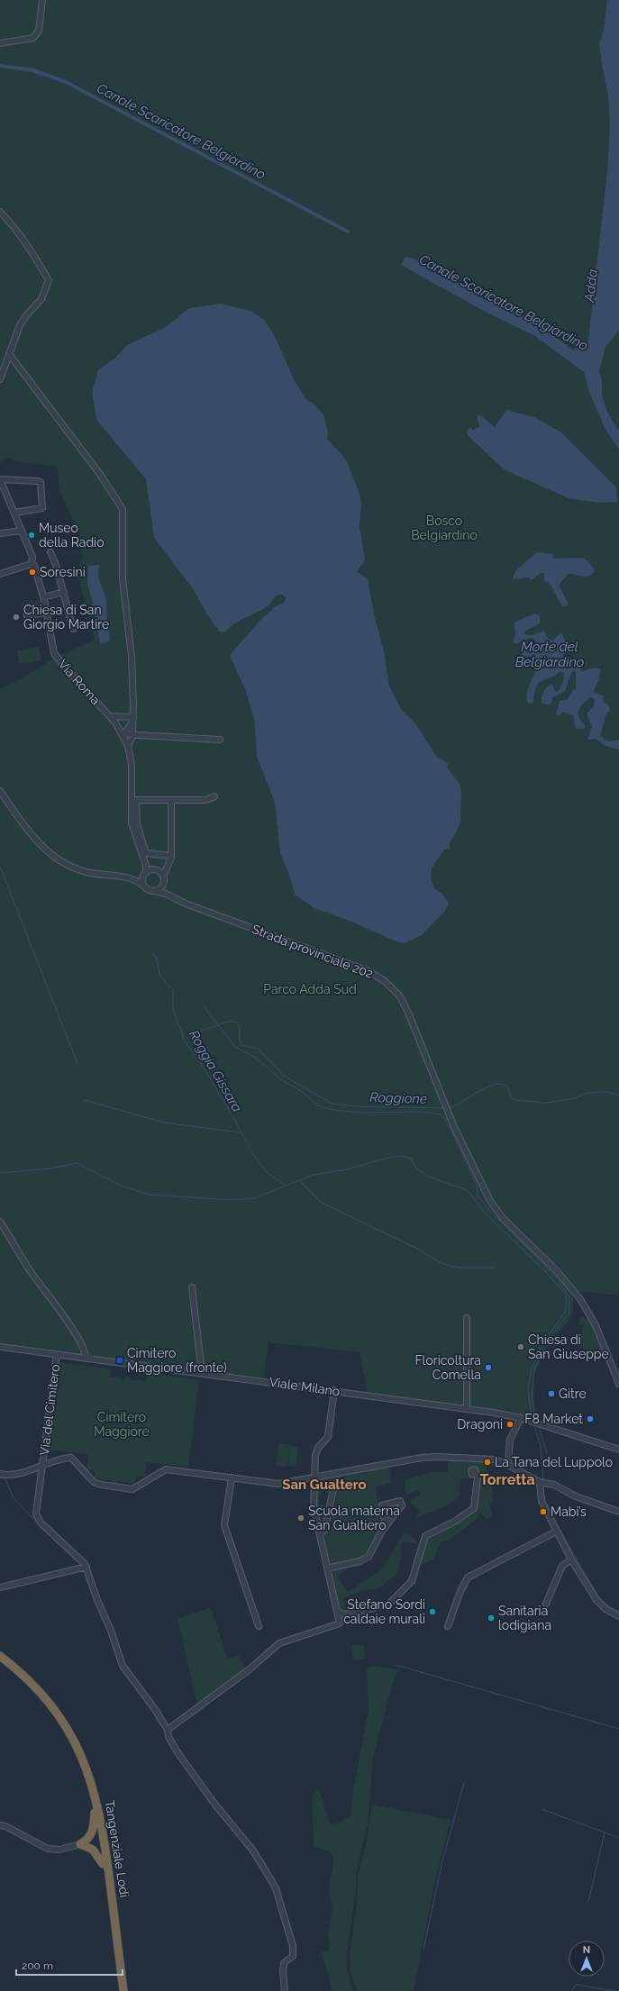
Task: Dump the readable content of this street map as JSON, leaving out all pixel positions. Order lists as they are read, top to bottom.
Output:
{
  "streets": {
    "highway": ["Tangenziale Lodi"],
    "street": [
      "Via Roma",
      "Strada provinciale 202",
      "Viale Milano",
      "Via del Cimitero"
    ]
  },
  "crossings": [
    ["Via Roma", "Strada provinciale 202"],
    ["Viale Milano", "Via del Cimitero"]
  ],
  "districts": ["Torretta", "San Gualtero"],
  "water": [
    "Canale Scaricatore Belgiardino",
    "Adda",
    "Morte del Belgiardino",
    "Roggia Gissara",
    "Roggione"
  ],
  "parks": ["Bosco Belgiardino", "Parco Adda Sud", "Cimitero Maggiore"],
  "places": {
    "other": [
      "Museo della Radio",
      "Soresini",
      "Chiesa di San Giorgio Martire",
      "Chiesa di San Giuseppe",
      "Floricoltura Comella",
      "Gitre",
      "F8 Market",
      "Dragoni",
      "La Tana del Luppolo",
      "Mabi’s",
      "Scuola materna San Gualtiero",
      "Stefano Sordi caldaie murali",
      "Sanitaria lodigiana"
    ],
    "transit": ["Cimitero Maggiore (fronte)"]
  },
  "scale_bar": "200 m",
  "north": "top"
}
